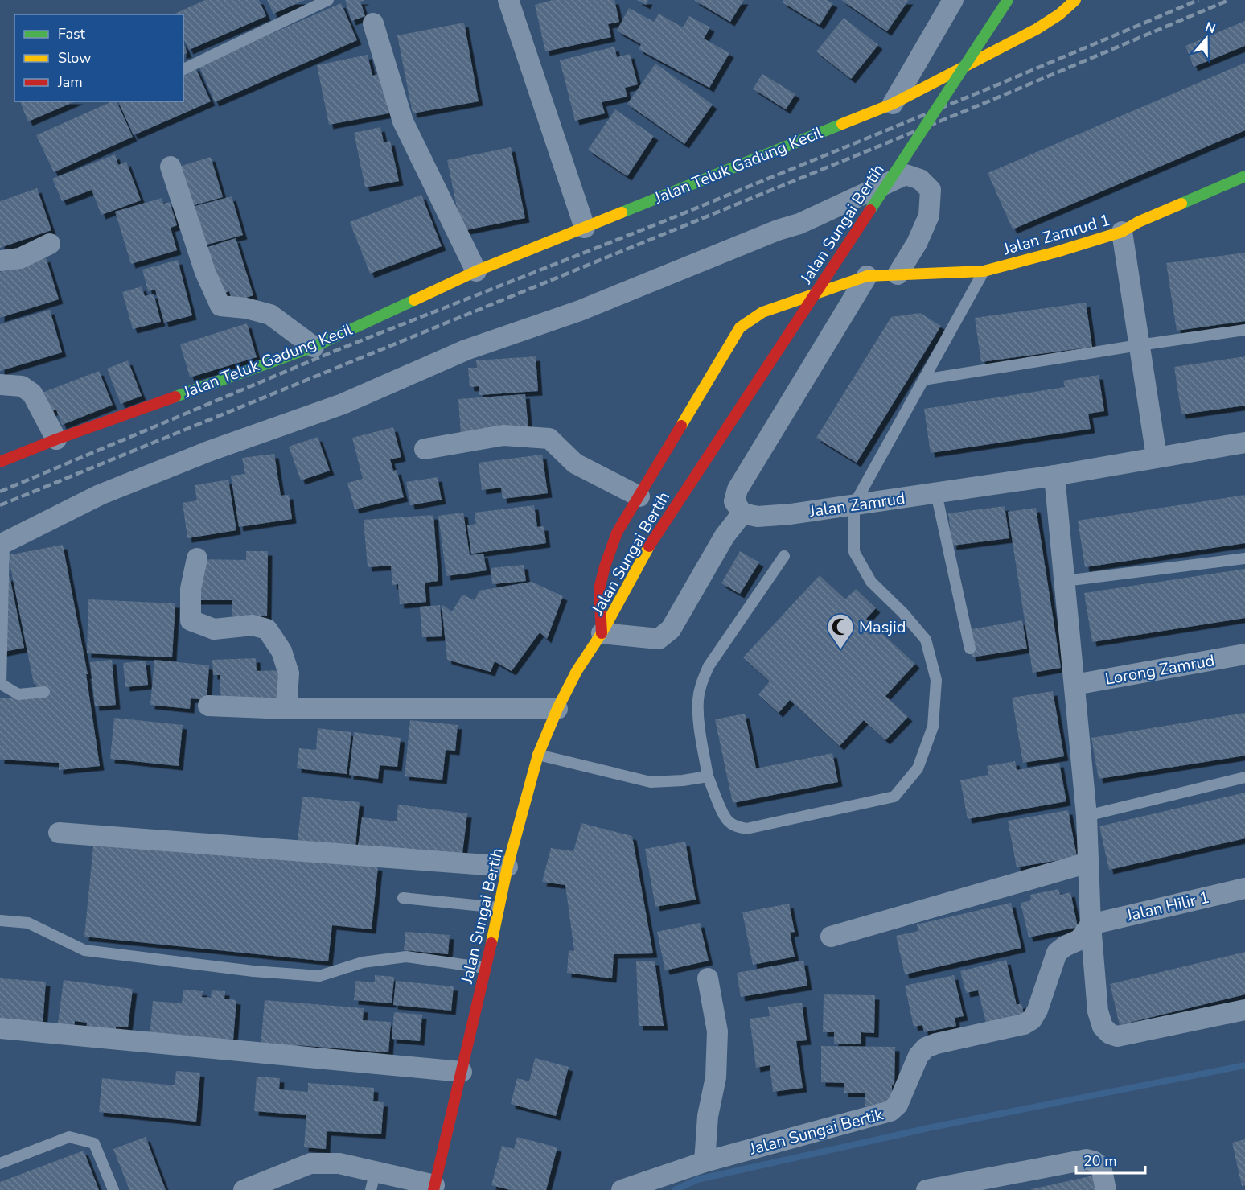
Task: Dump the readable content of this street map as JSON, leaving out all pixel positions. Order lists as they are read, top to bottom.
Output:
{
  "streets": {
    "main road": ["Jalan Teluk Gadung Kecil", "Jalan Sungai Bertih", "Jalan Zamrud 1"],
    "street": [
      "Jalan Zamrud",
      "Lorong Zamrud",
      "Jalan Hilir 1",
      "Jalan Sungai Bertik"
    ]
  },
  "crossings": [
    ["Jalan Sungai Bertih", "Jalan Zamrud 1"],
    ["Jalan Hilir 1", "Jalan Sungai Bertik"]
  ],
  "places": {
    "mosque": ["Masjid"]
  },
  "legend": ["Fast", "Slow", "Jam"],
  "scale_bar": "20 m",
  "north": "top"
}
